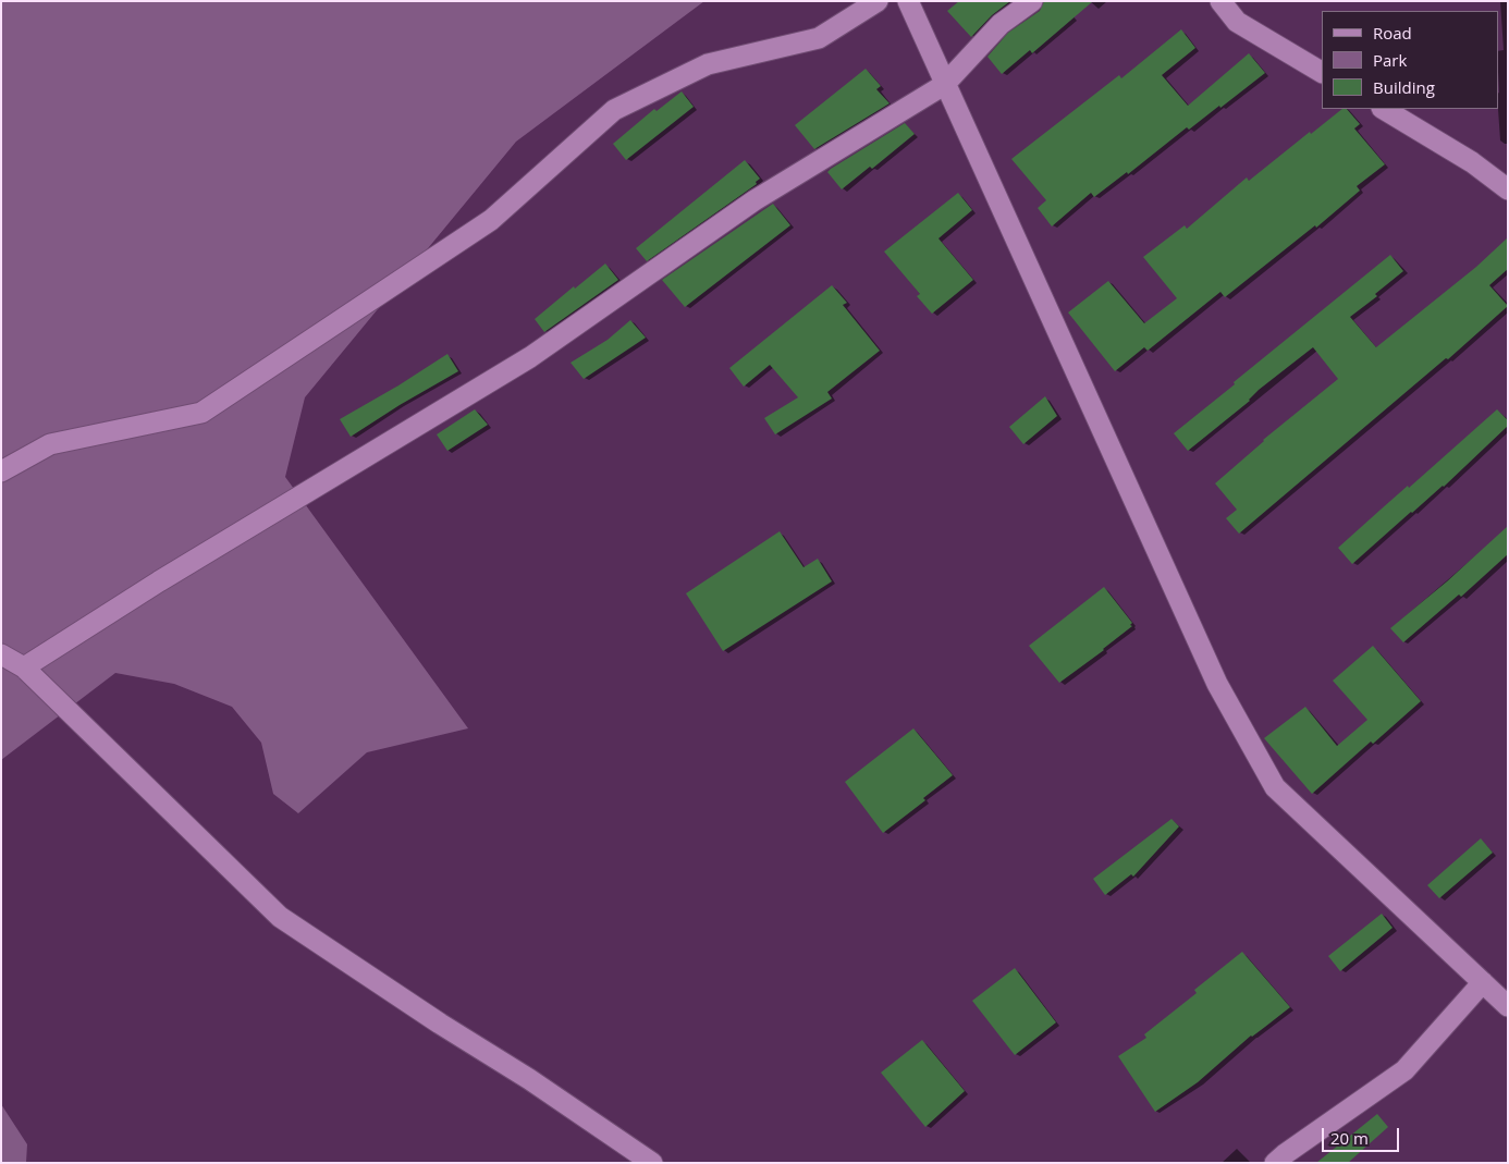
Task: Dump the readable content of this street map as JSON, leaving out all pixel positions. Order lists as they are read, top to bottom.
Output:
{
  "legend": ["Road", "Park", "Building"],
  "scale_bar": "20 m"
}
